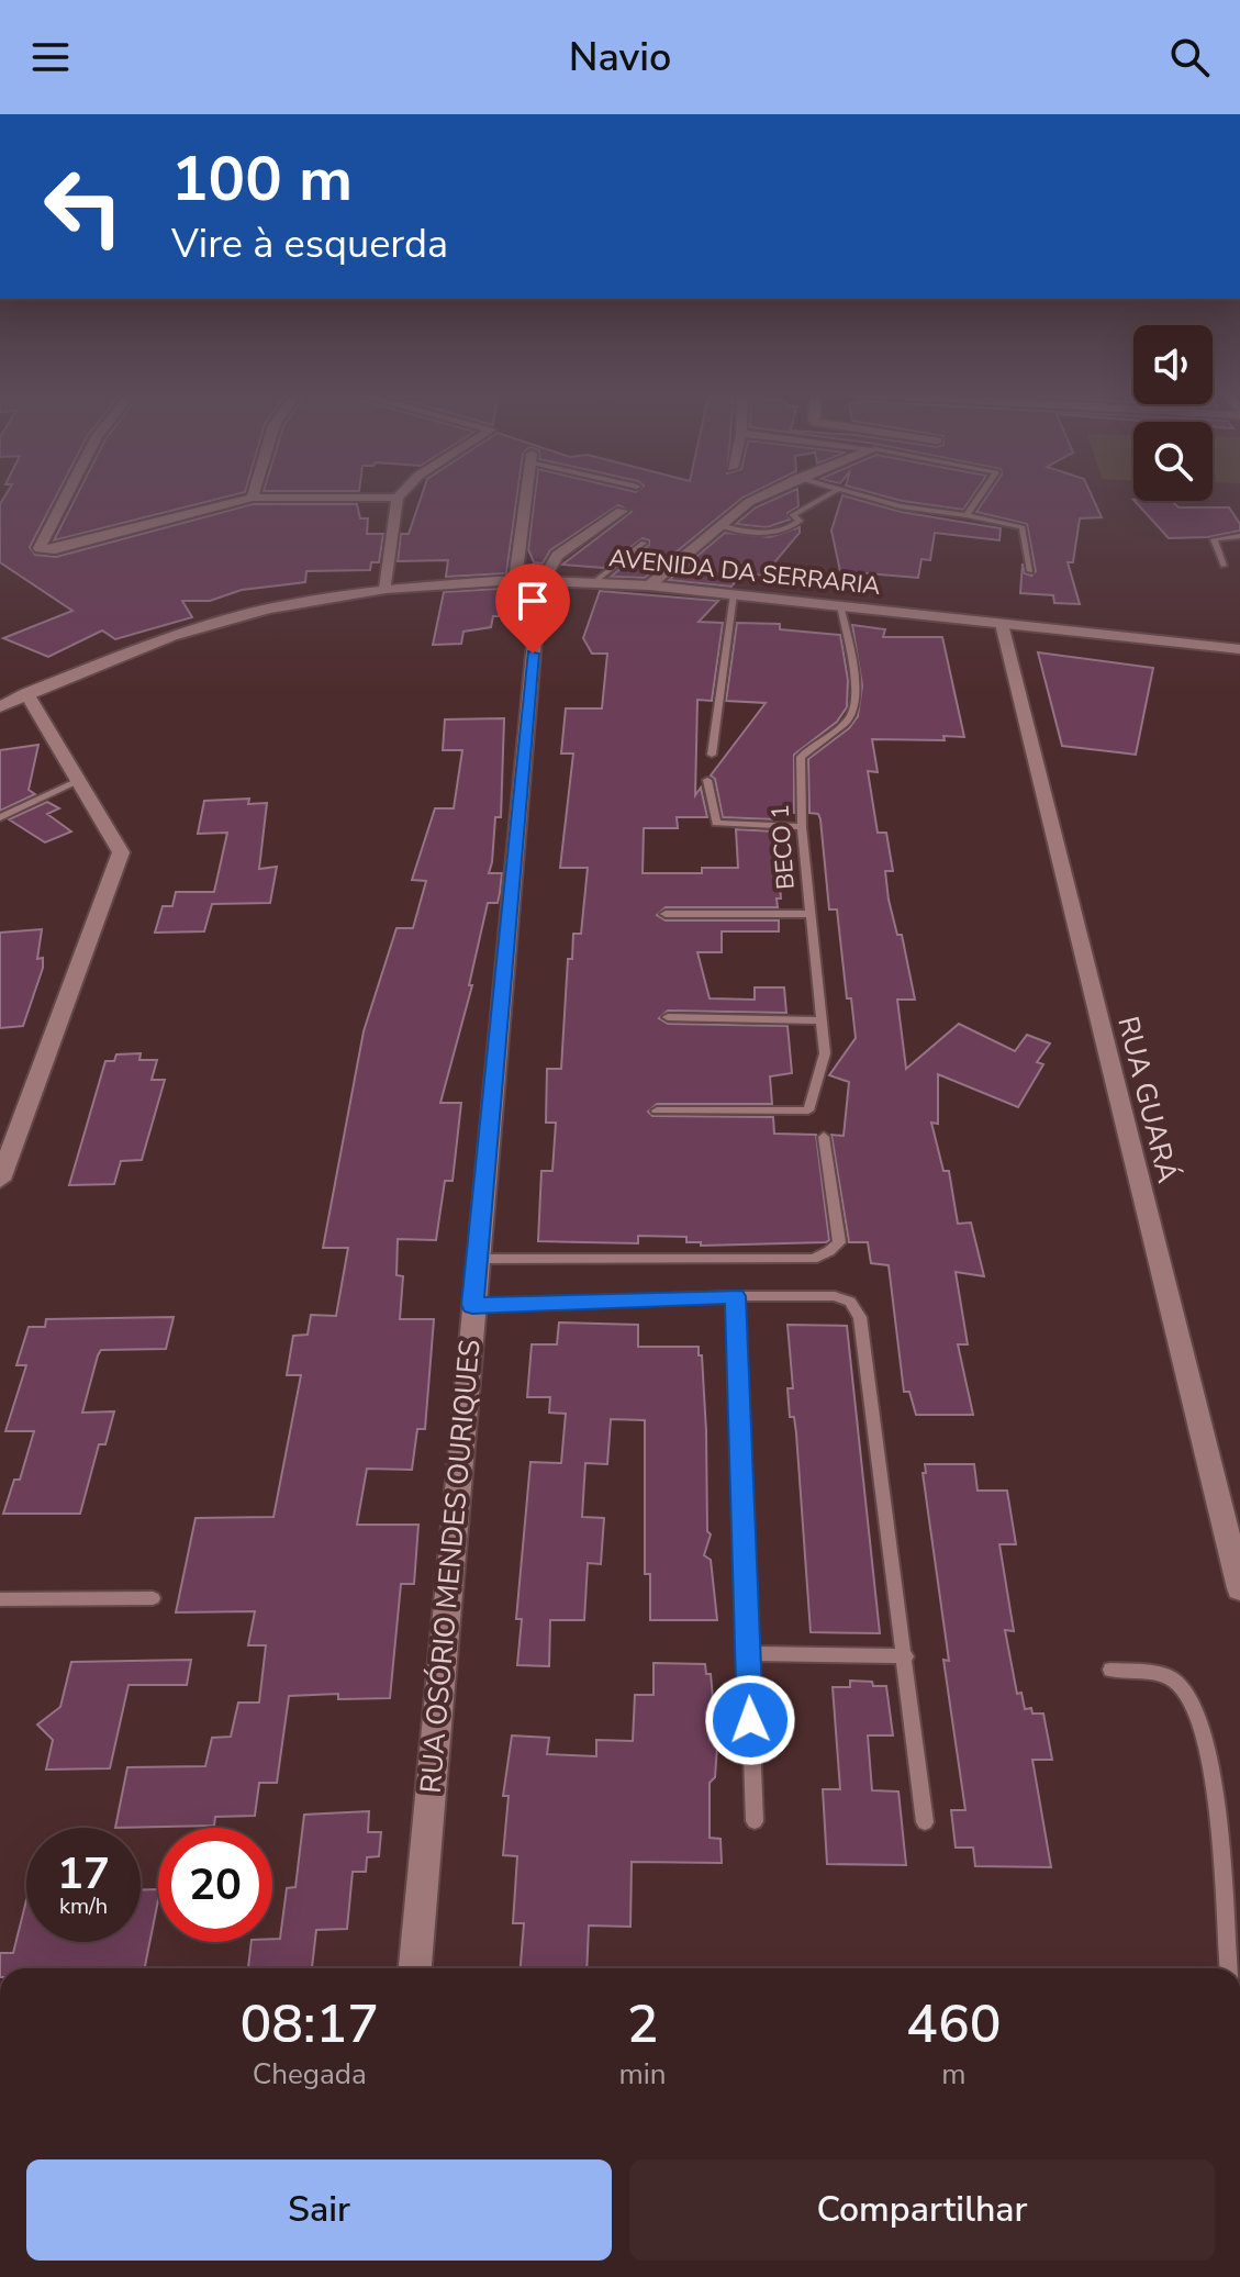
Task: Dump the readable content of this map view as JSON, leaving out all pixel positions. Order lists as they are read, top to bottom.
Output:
{
  "streets": {
    "street": ["AVENIDA DA SERRARIA", "RUA GUARÁ", "RUA OSÓRIO MENDES OURIQUES"],
    "lane": ["BECO 1"]
  },
  "crossings": [
    ["AVENIDA DA SERRARIA", "BECO 1"],
    ["AVENIDA DA SERRARIA", "RUA GUARÁ"],
    ["AVENIDA DA SERRARIA", "RUA OSÓRIO MENDES OURIQUES"]
  ],
  "page": {
    "header": "Navio",
    "turn": ["100 m", "Vire à esquerda"],
    "speed": "17 km/h",
    "limit": "20",
    "eta": [
      "08:17",
      "Chegada",
      "2",
      "min",
      "460",
      "m"
    ],
    "buttons": ["Sair", "Compartilhar"]
  }
}
